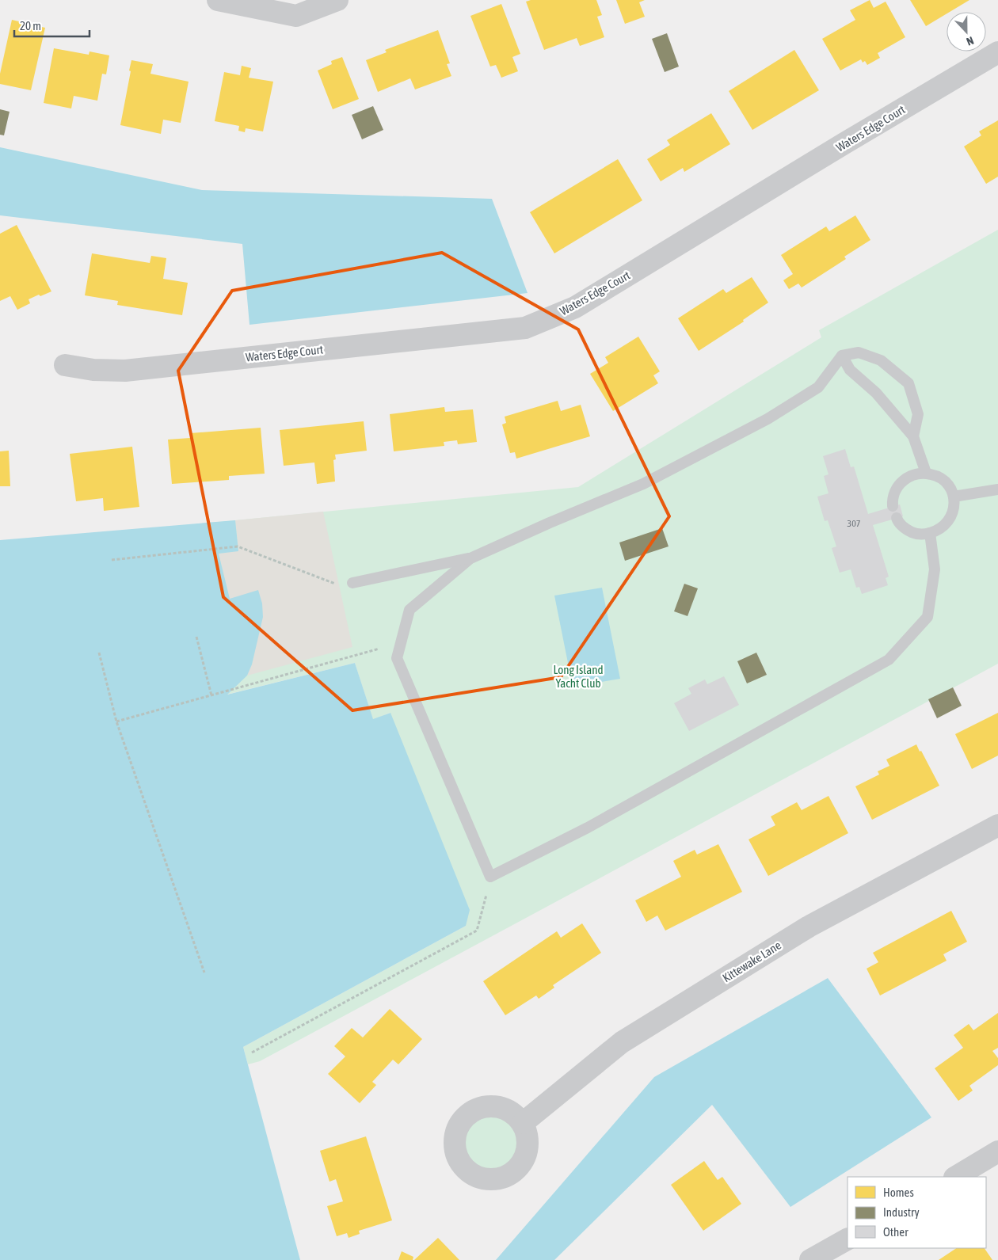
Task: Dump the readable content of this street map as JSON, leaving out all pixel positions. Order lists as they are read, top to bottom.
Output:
{
  "streets": {
    "street": ["Waters Edge Court", "Kittewake Lane"]
  },
  "parks": ["Long Island Yacht Club"],
  "house_numbers": ["307"],
  "legend": ["Homes", "Industry", "Other"],
  "scale_bar": "20 m",
  "north": "bottom"
}
